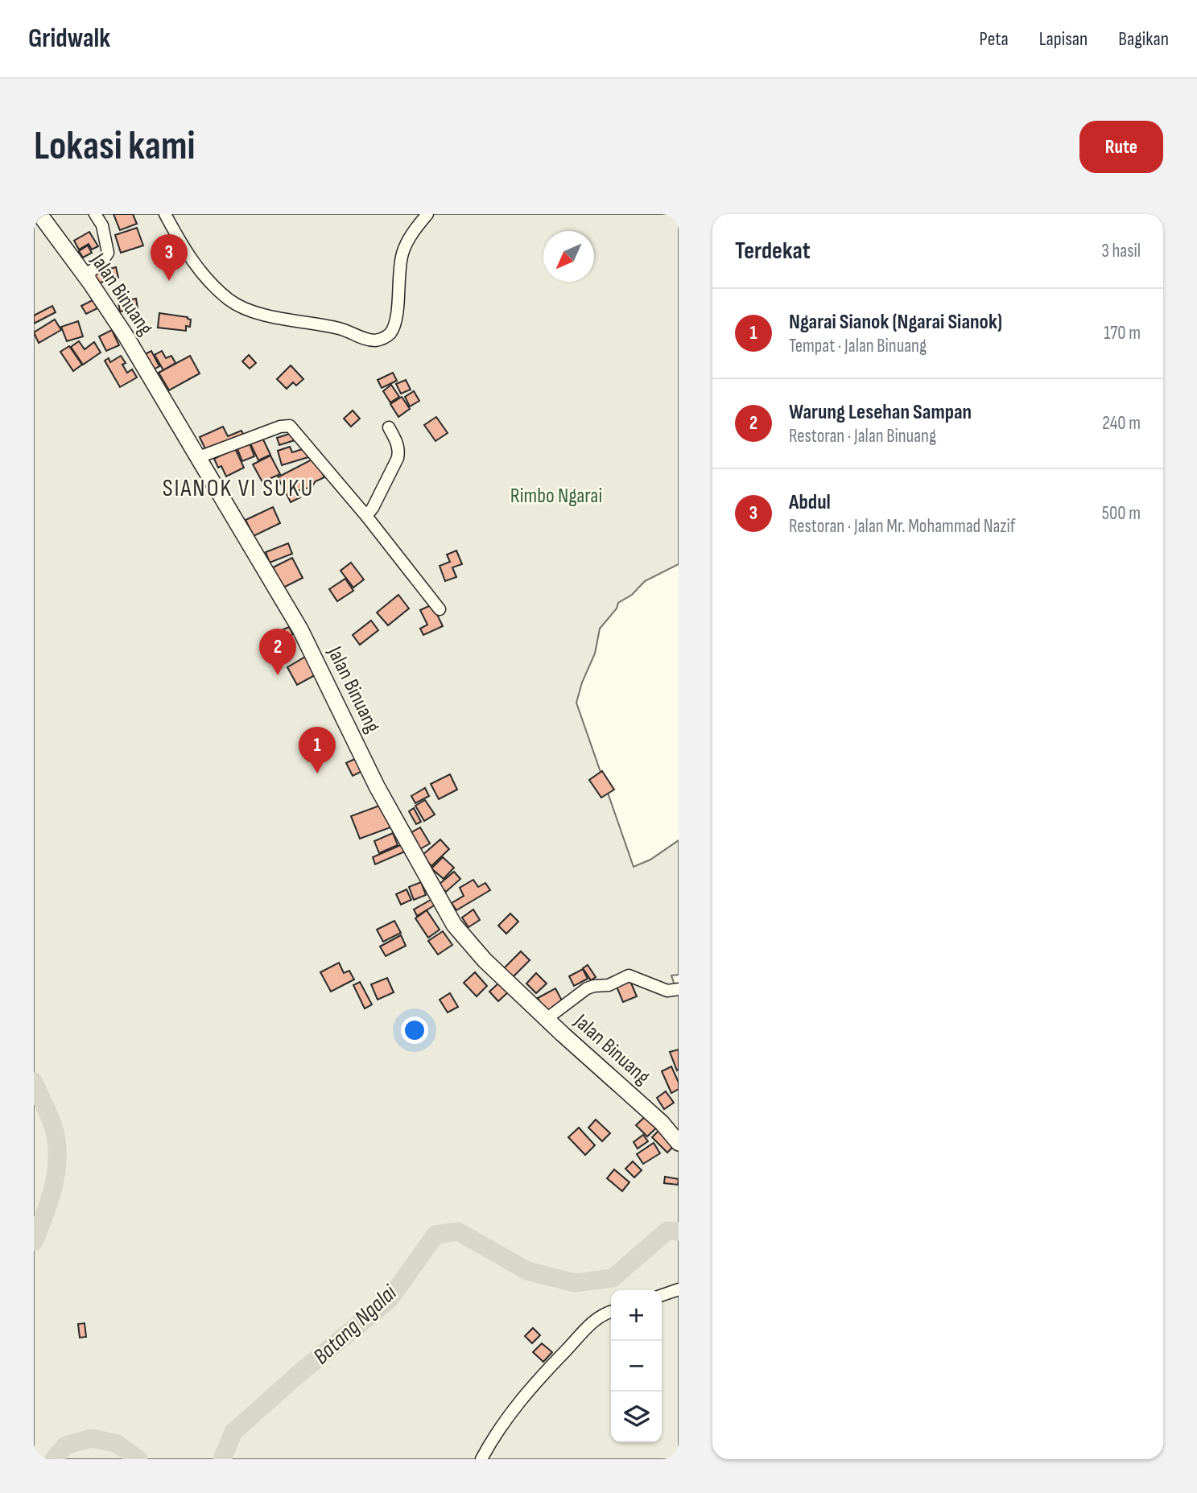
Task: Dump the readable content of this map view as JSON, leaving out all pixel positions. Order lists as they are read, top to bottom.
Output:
{
  "streets": {
    "main road": ["Jalan Binuang"]
  },
  "districts": ["SIANOK VI SUKU"],
  "water": ["Batang Ngalai"],
  "parks": ["Rimbo Ngarai"],
  "north": "bottom left",
  "page": {
    "header": "Gridwalk",
    "nav": ["Peta", "Lapisan", "Bagikan"],
    "buttons": "Rute",
    "title": "Lokasi kami",
    "heading": ["Terdekat", "3 hasil"],
    "pins": ["3", "2", "1"],
    "list": [
      {
        "mark": "1",
        "name": "Ngarai Sianok (Ngarai Sianok)",
        "note": "Tempat · Jalan Binuang",
        "value": "170 m"
      },
      {
        "mark": "2",
        "name": "Warung Lesehan Sampan",
        "note": "Restoran · Jalan Binuang",
        "value": "240 m"
      },
      {
        "mark": "3",
        "name": "Abdul",
        "note": "Restoran · Jalan Mr. Mohammad Nazif",
        "value": "500 m"
      }
    ],
    "map_buttons": ["+", "−"]
  }
}
